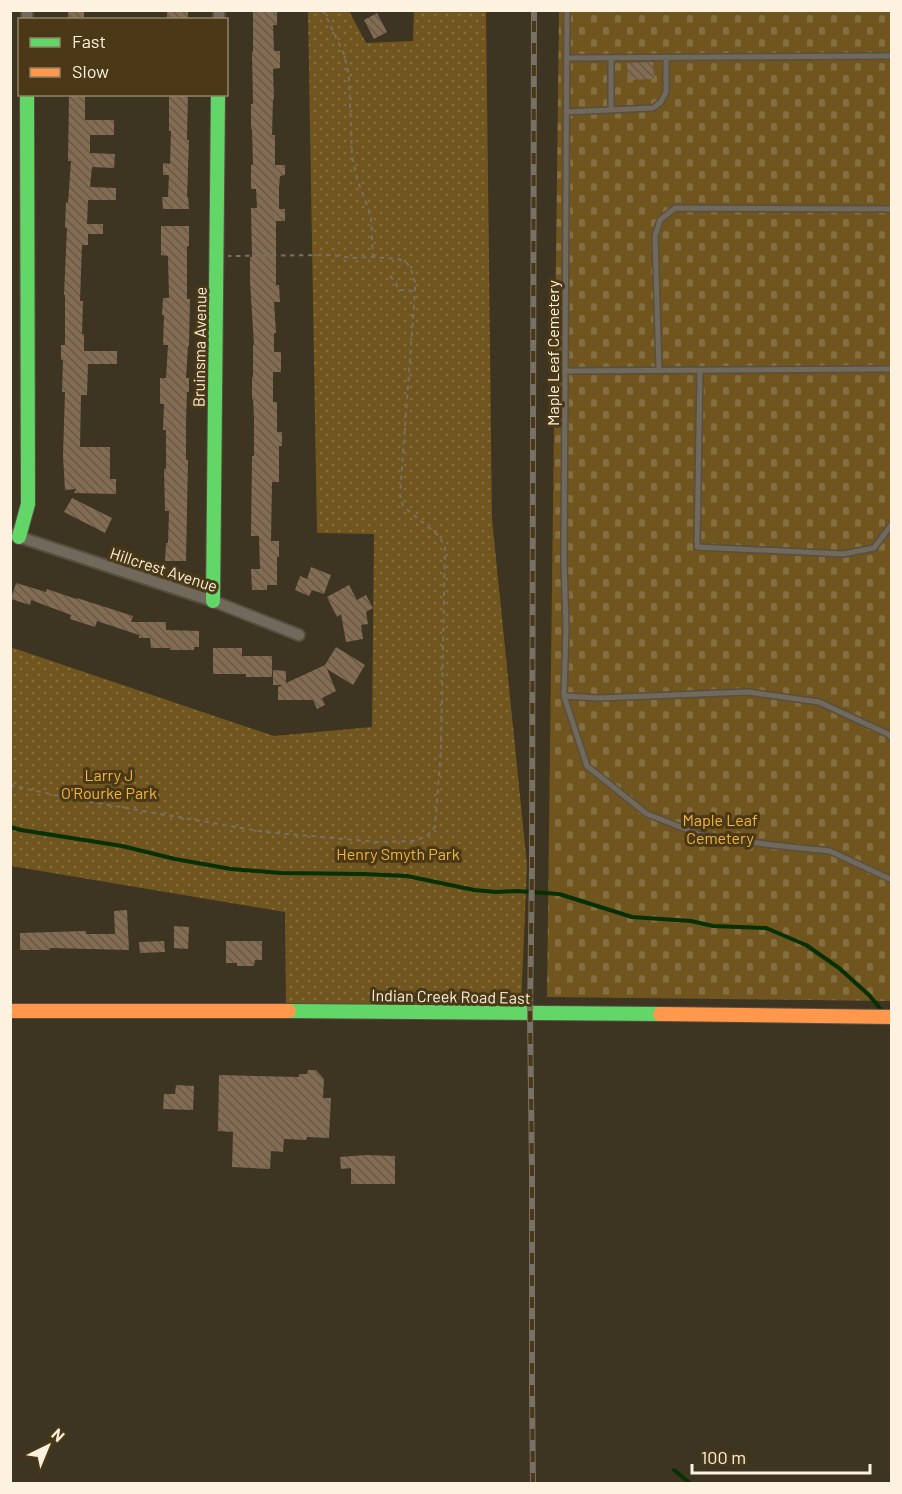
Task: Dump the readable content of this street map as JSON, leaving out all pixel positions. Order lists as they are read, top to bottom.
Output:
{
  "streets": {
    "street": ["Bruinsma Avenue", "Hillcrest Avenue", "Indian Creek Road East"],
    "lane": ["Maple Leaf Cemetery"]
  },
  "crossings": [
    ["Bruinsma Avenue", "Hillcrest Avenue"]
  ],
  "parks": ["Larry J O'Rourke Park", "Maple Leaf Cemetery", "Henry Smyth Park"],
  "legend": ["Fast", "Slow"],
  "scale_bar": "100 m",
  "north": "top right"
}
